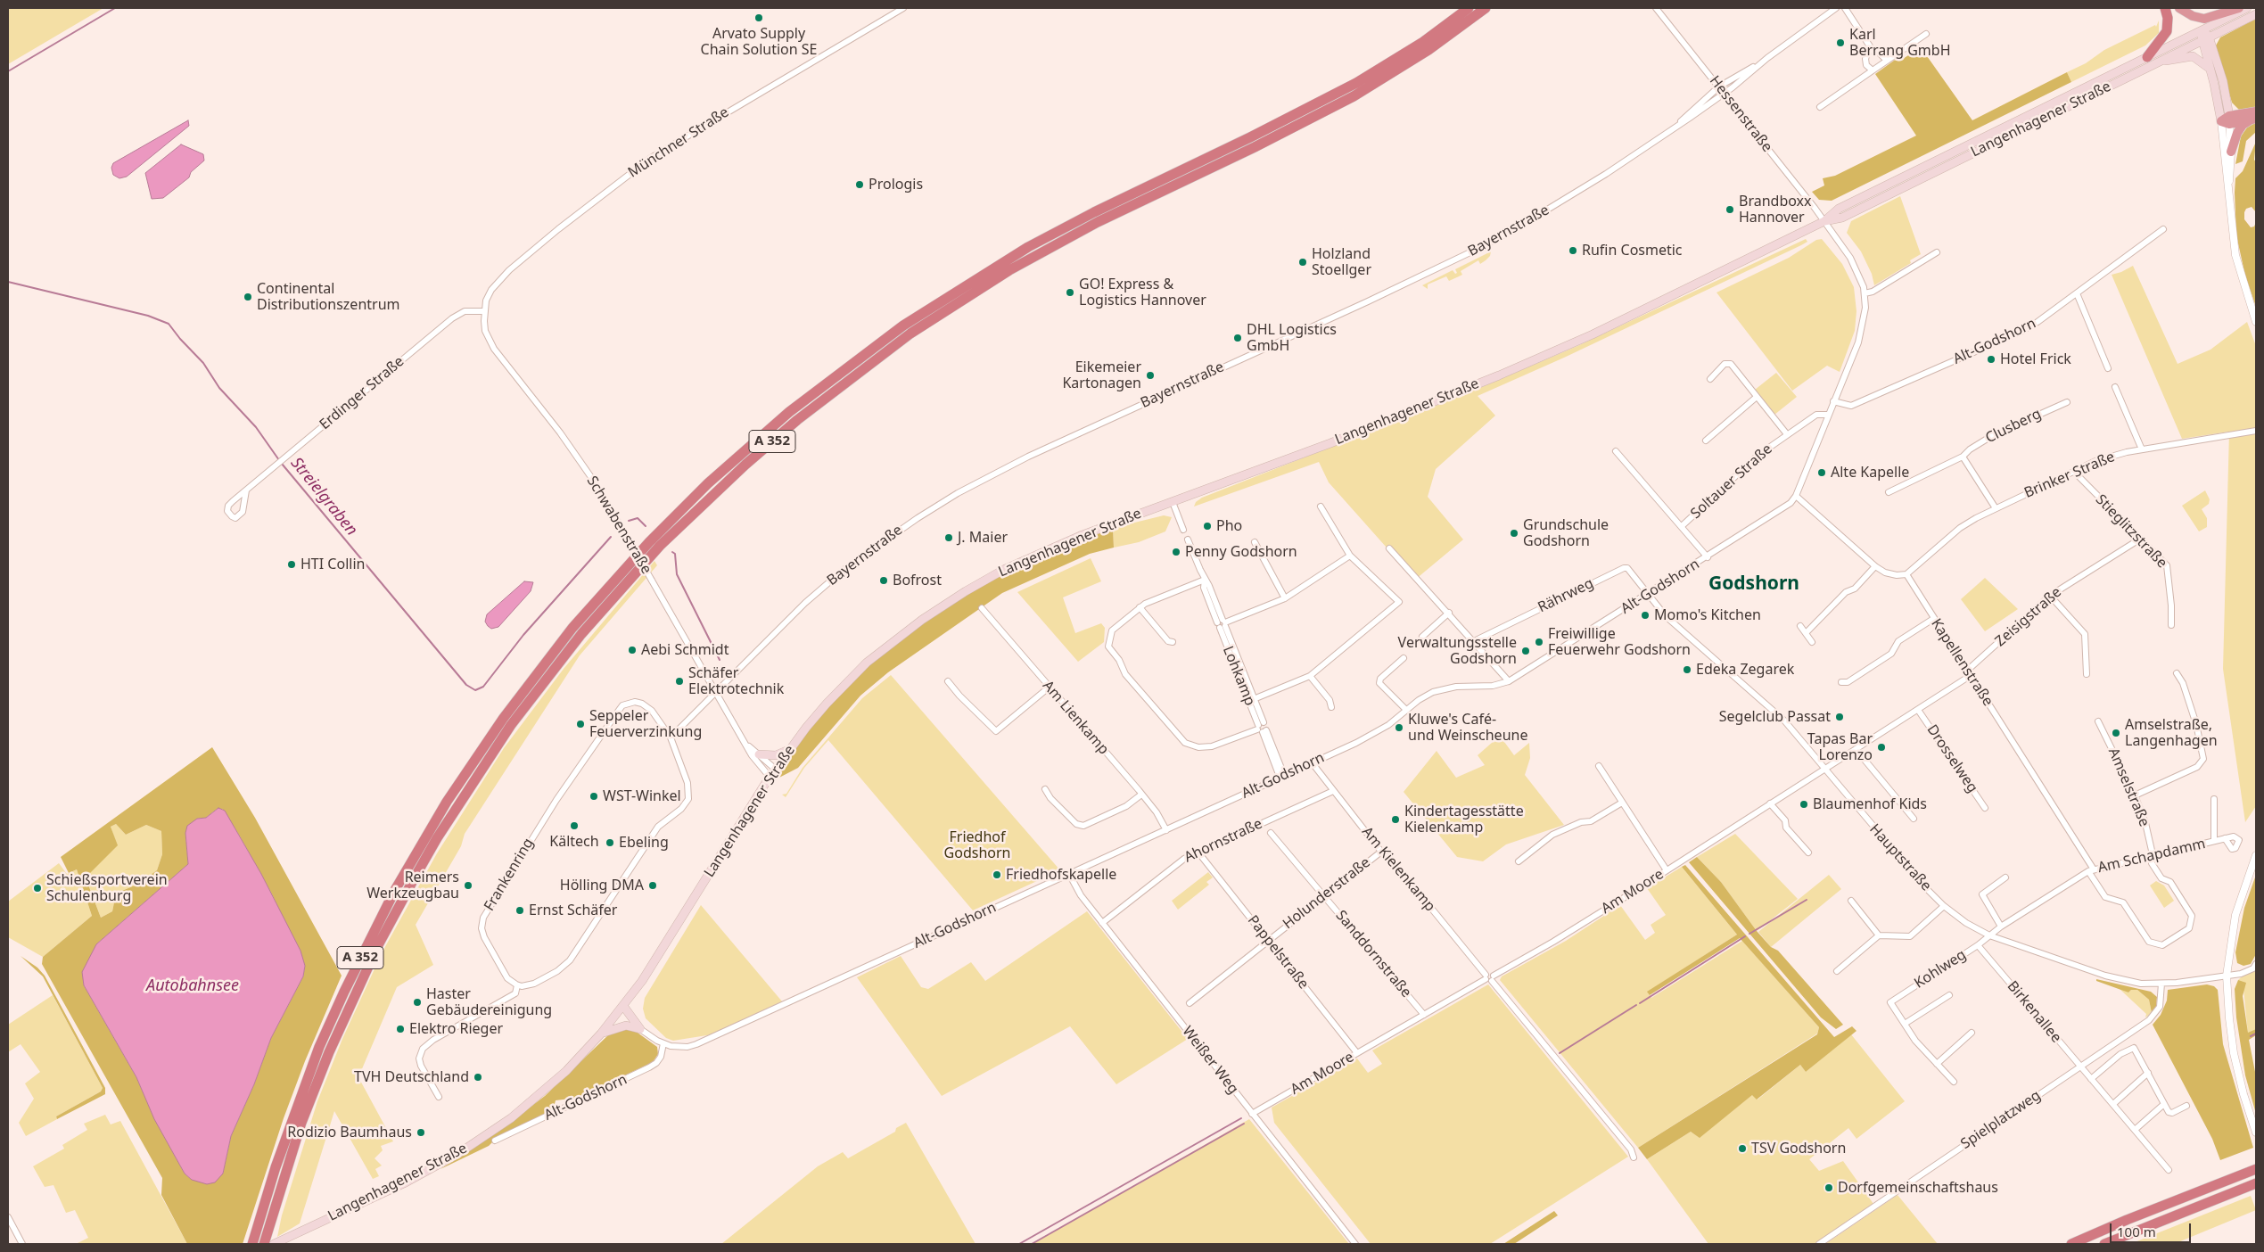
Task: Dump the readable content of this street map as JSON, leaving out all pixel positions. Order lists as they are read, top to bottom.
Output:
{
  "streets": {
    "highway": ["A 352"],
    "main road": ["Langenhagener Straße"],
    "street": [
      "Hessenstraße",
      "Münchner Straße",
      "Bayernstraße",
      "Alt-Godshorn",
      "Erdinger Straße",
      "Clusberg",
      "Brinker Straße",
      "Soltauer Straße",
      "Schwabenstraße",
      "Stieglitzstraße",
      "Rährweg",
      "Zeisigstraße",
      "Kapellenstraße",
      "Lohkamp",
      "Am Lienkamp",
      "Drosselweg",
      "Amselstraße",
      "Ahornstraße",
      "Am Schapdamm",
      "Hauptstraße",
      "Am Kielenkamp",
      "Frankenring",
      "Am Moore",
      "Holunderstraße",
      "Pappelstraße",
      "Sanddornstraße",
      "Kohlweg",
      "Birkenallee",
      "Weißer Weg",
      "Spielplatzweg"
    ]
  },
  "crossings": [
    ["Hessenstraße", "Langenhagener Straße"],
    ["Hessenstraße", "Bayernstraße"],
    ["Hessenstraße", "Alt-Godshorn"],
    ["Langenhagener Straße", "Schwabenstraße"],
    ["Münchner Straße", "Erdinger Straße"],
    ["Münchner Straße", "Schwabenstraße"],
    ["Bayernstraße", "Schwabenstraße"],
    ["Alt-Godshorn", "Soltauer Straße"],
    ["Alt-Godshorn", "Rährweg"],
    ["Alt-Godshorn", "Lohkamp"],
    ["Alt-Godshorn", "Am Lienkamp"],
    ["Alt-Godshorn", "Hauptstraße"],
    ["Alt-Godshorn", "Am Kielenkamp"],
    ["Alt-Godshorn", "Weißer Weg"],
    ["Erdinger Straße", "Schwabenstraße"],
    ["Brinker Straße", "Stieglitzstraße"],
    ["Brinker Straße", "Kapellenstraße"],
    ["Stieglitzstraße", "Zeisigstraße"],
    ["Rährweg", "Hauptstraße"],
    ["Zeisigstraße", "Kapellenstraße"],
    ["Zeisigstraße", "Am Moore"],
    ["Kapellenstraße", "Amselstraße"],
    ["Kapellenstraße", "Am Schapdamm"],
    ["Kapellenstraße", "Am Moore"],
    ["Drosselweg", "Am Moore"],
    ["Amselstraße", "Am Schapdamm"],
    ["Ahornstraße", "Am Kielenkamp"],
    ["Ahornstraße", "Pappelstraße"],
    ["Ahornstraße", "Weißer Weg"],
    ["Am Schapdamm", "Hauptstraße"],
    ["Am Schapdamm", "Kohlweg"],
    ["Hauptstraße", "Am Moore"],
    ["Hauptstraße", "Kohlweg"],
    ["Hauptstraße", "Spielplatzweg"],
    ["Am Kielenkamp", "Am Moore"],
    ["Am Kielenkamp", "Holunderstraße"],
    ["Am Moore", "Pappelstraße"],
    ["Am Moore", "Sanddornstraße"],
    ["Am Moore", "Weißer Weg"],
    ["Holunderstraße", "Pappelstraße"],
    ["Holunderstraße", "Sanddornstraße"],
    ["Kohlweg", "Birkenallee"],
    ["Birkenallee", "Spielplatzweg"]
  ],
  "districts": ["Godshorn"],
  "water": ["Streielgraben", "Autobahnsee"],
  "parks": ["Friedhof Godshorn"],
  "places": [
    "Arvato Supply Chain Solution SE",
    "Karl Berrang GmbH",
    "Prologis",
    "Brandboxx Hannover",
    "Rufin Cosmetic",
    "Holzland Stoellger",
    "GO! Express & Logistics Hannover",
    "Continental Distributionszentrum",
    "DHL Logistics GmbH",
    "Hotel Frick",
    "Eikemeier Kartonagen",
    "Alte Kapelle",
    "Pho",
    "Grundschule Godshorn",
    "J. Maier",
    "Penny Godshorn",
    "HTI Collin",
    "Bofrost",
    "Momo's Kitchen",
    "Freiwillige Feuerwehr Godshorn",
    "Aebi Schmidt",
    "Verwaltungsstelle Godshorn",
    "Edeka Zegarek",
    "Schäfer Elektrotechnik",
    "Segelclub Passat",
    "Seppeler Feuerverzinkung",
    "Kluwe's Café- und Weinscheune",
    "Amselstraße, Langenhagen",
    "Tapas Bar Lorenzo",
    "WST-Winkel",
    "Blaumenhof Kids",
    "Kindertagesstätte Kielenkamp",
    "Kältech",
    "Ebeling",
    "Friedhofskapelle",
    "Reimers Werkzeugbau",
    "Hölling DMA",
    "Schießsportverein Schulenburg",
    "Ernst Schäfer",
    "Haster Gebäudereinigung",
    "Elektro Rieger",
    "TVH Deutschland",
    "Rodizio Baumhaus",
    "TSV Godshorn",
    "Dorfgemeinschaftshaus"
  ],
  "scale_bar": "100 m"
}
